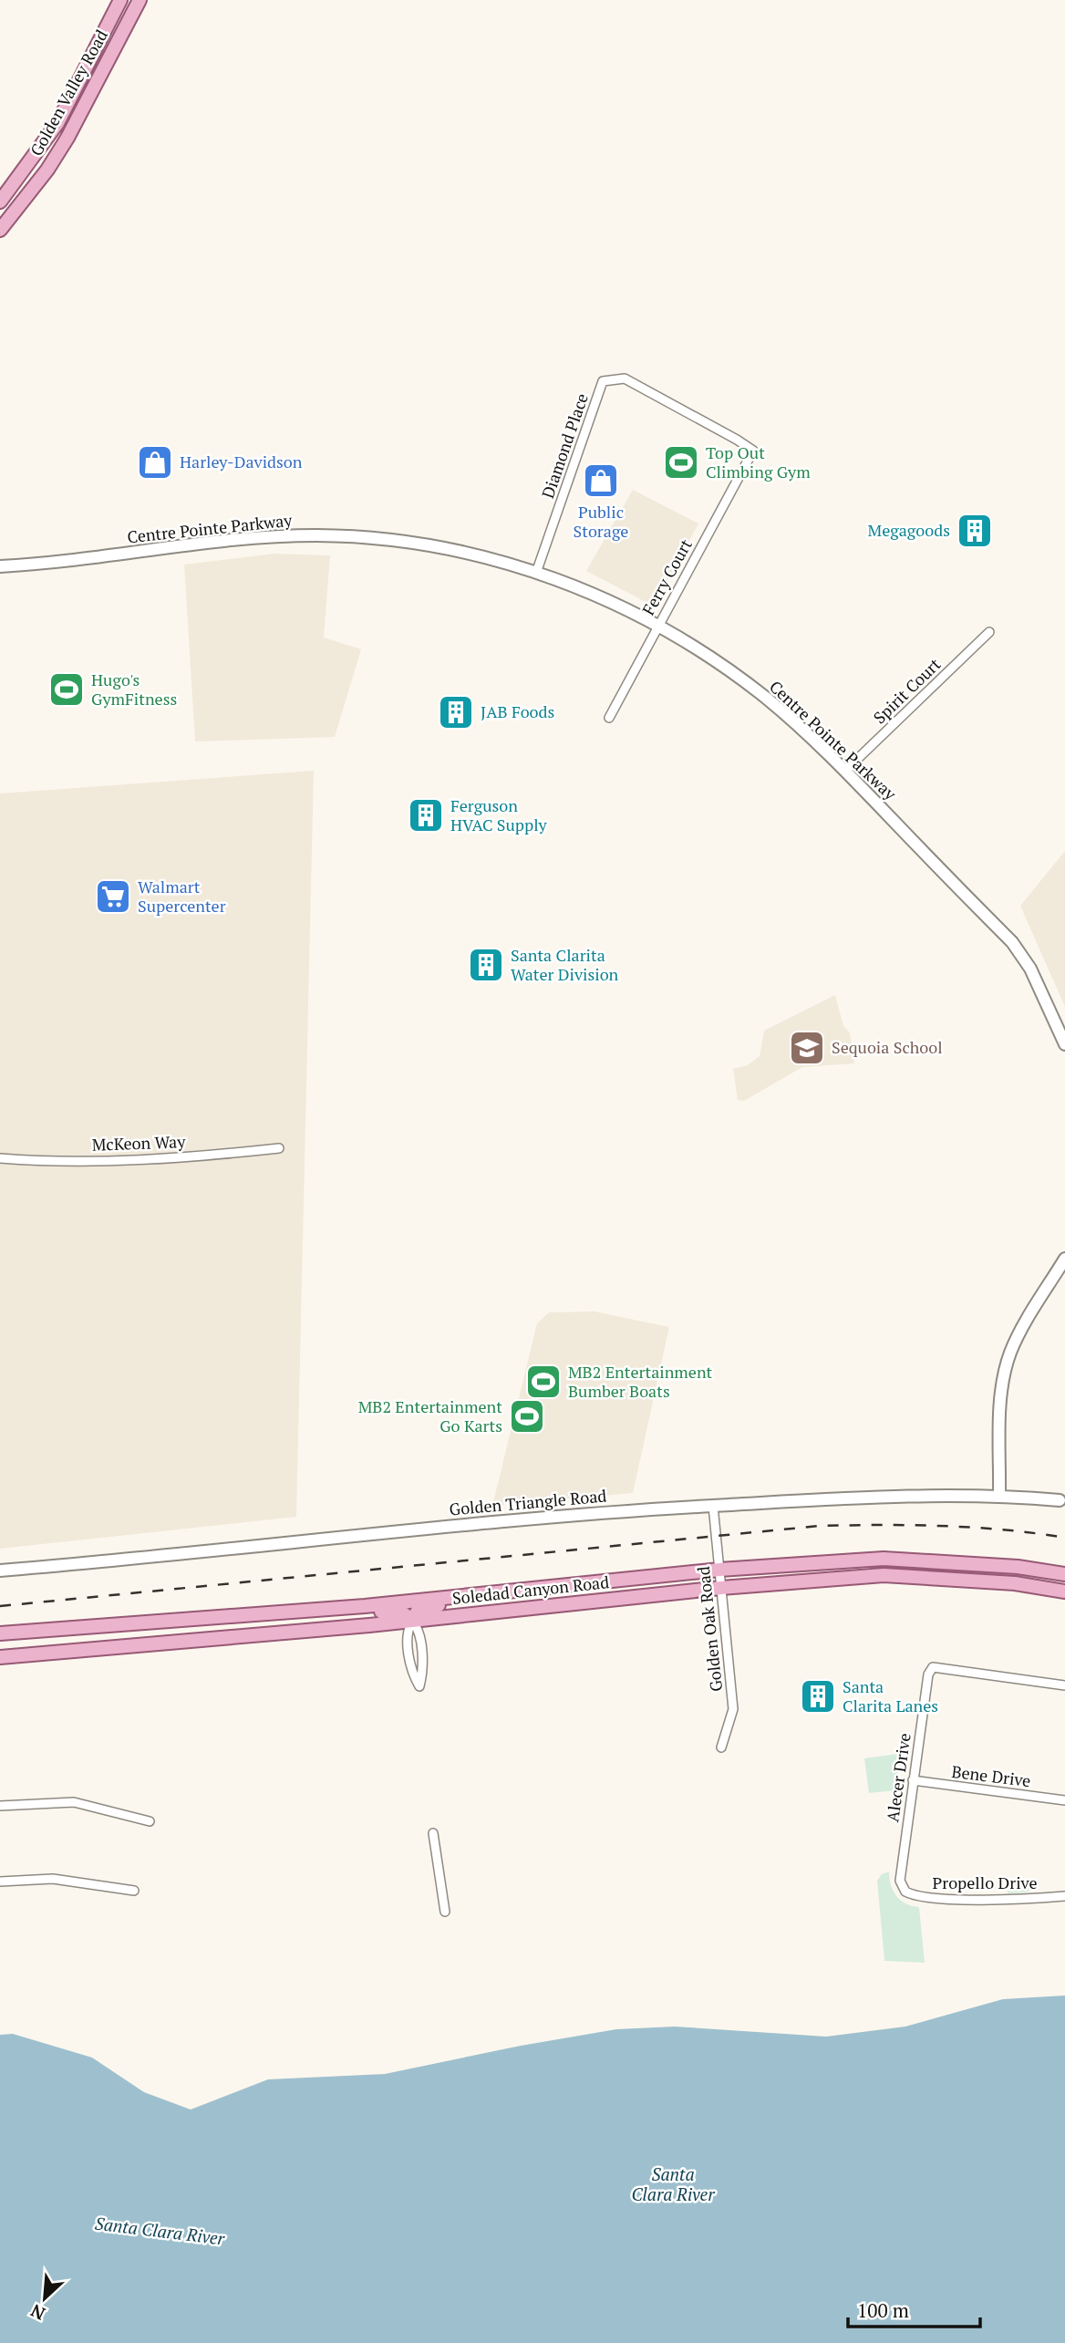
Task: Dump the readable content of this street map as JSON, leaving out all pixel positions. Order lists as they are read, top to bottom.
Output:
{
  "streets": {
    "main road": ["Golden Valley Road", "Soledad Canyon Road"],
    "street": [
      "Diamond Place",
      "Centre Pointe Parkway",
      "Ferry Court",
      "Spirit Court",
      "McKeon Way",
      "Golden Triangle Road",
      "Golden Oak Road",
      "Bene Drive",
      "Alecer Drive",
      "Propello Drive"
    ]
  },
  "crossings": [
    ["Diamond Place", "Centre Pointe Parkway"],
    ["Diamond Place", "Ferry Court"],
    ["Centre Pointe Parkway", "Ferry Court"],
    ["Centre Pointe Parkway", "Spirit Court"],
    ["Golden Triangle Road", "Golden Oak Road"],
    ["Soledad Canyon Road", "Golden Oak Road"],
    ["Bene Drive", "Alecer Drive"],
    ["Alecer Drive", "Propello Drive"]
  ],
  "water": ["Santa Clara River"],
  "places": {
    "shop": ["Harley-Davidson", "Public Storage"],
    "sports": [
      "Top Out Climbing Gym",
      "Hugo's GymFitness",
      "MB2 Entertainment Bumber Boats",
      "MB2 Entertainment Go Karts"
    ],
    "building": [
      "Megagoods",
      "JAB Foods",
      "Ferguson HVAC Supply",
      "Santa Clarita Water Division",
      "Santa Clarita Lanes"
    ],
    "supermarket": ["Walmart Supercenter"],
    "school or university": ["Sequoia School"]
  },
  "scale_bar": "100 m",
  "north": "bottom left"
}
